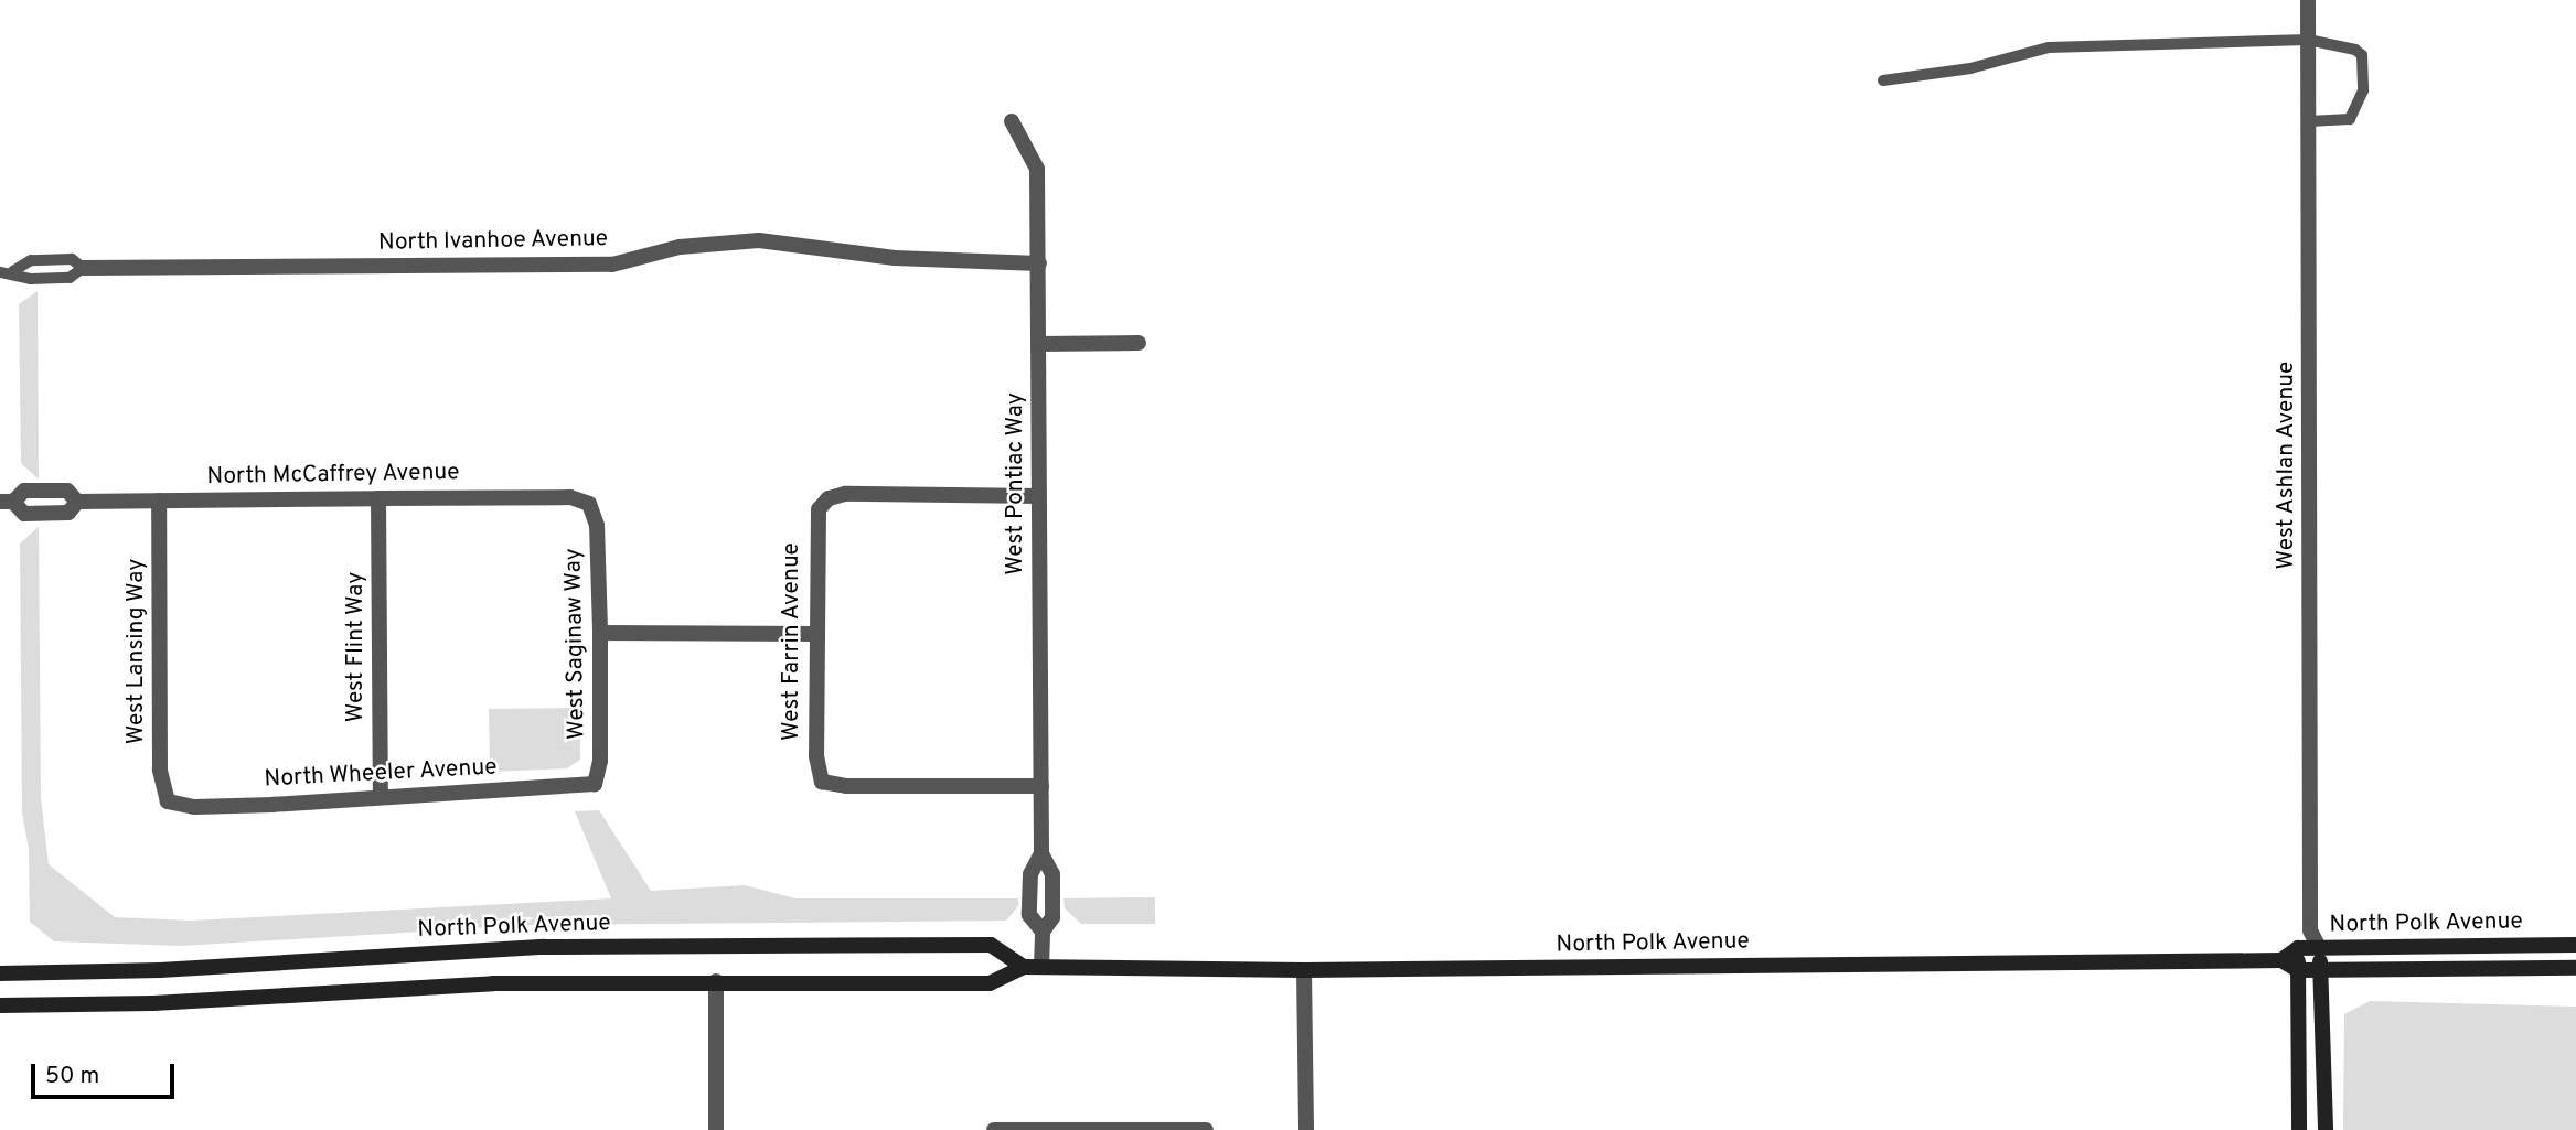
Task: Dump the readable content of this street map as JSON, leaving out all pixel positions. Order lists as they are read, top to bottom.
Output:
{
  "streets": {
    "main road": ["West Ashlan Avenue", "North Polk Avenue"],
    "street": [
      "North lvanhoe Avenue",
      "North McCaffrey Avenue",
      "West Pontiac Way",
      "West Farrin Avenue",
      "West Saginaw Way",
      "West Flint Way",
      "West Lansing Way",
      "North Wheeler Avenue"
    ]
  },
  "crossings": [
    ["North lvanhoe Avenue", "West Pontiac Way"],
    ["West Ashlan Avenue", "North Polk Avenue"],
    ["North McCaffrey Avenue", "West Saginaw Way"],
    ["North McCaffrey Avenue", "West Flint Way"],
    ["North McCaffrey Avenue", "West Lansing Way"],
    ["West Pontiac Way", "West Farrin Avenue"],
    ["West Pontiac Way", "North Polk Avenue"],
    ["West Saginaw Way", "North Wheeler Avenue"],
    ["West Flint Way", "North Wheeler Avenue"],
    ["West Lansing Way", "North Wheeler Avenue"]
  ],
  "scale_bar": "50 m"
}
